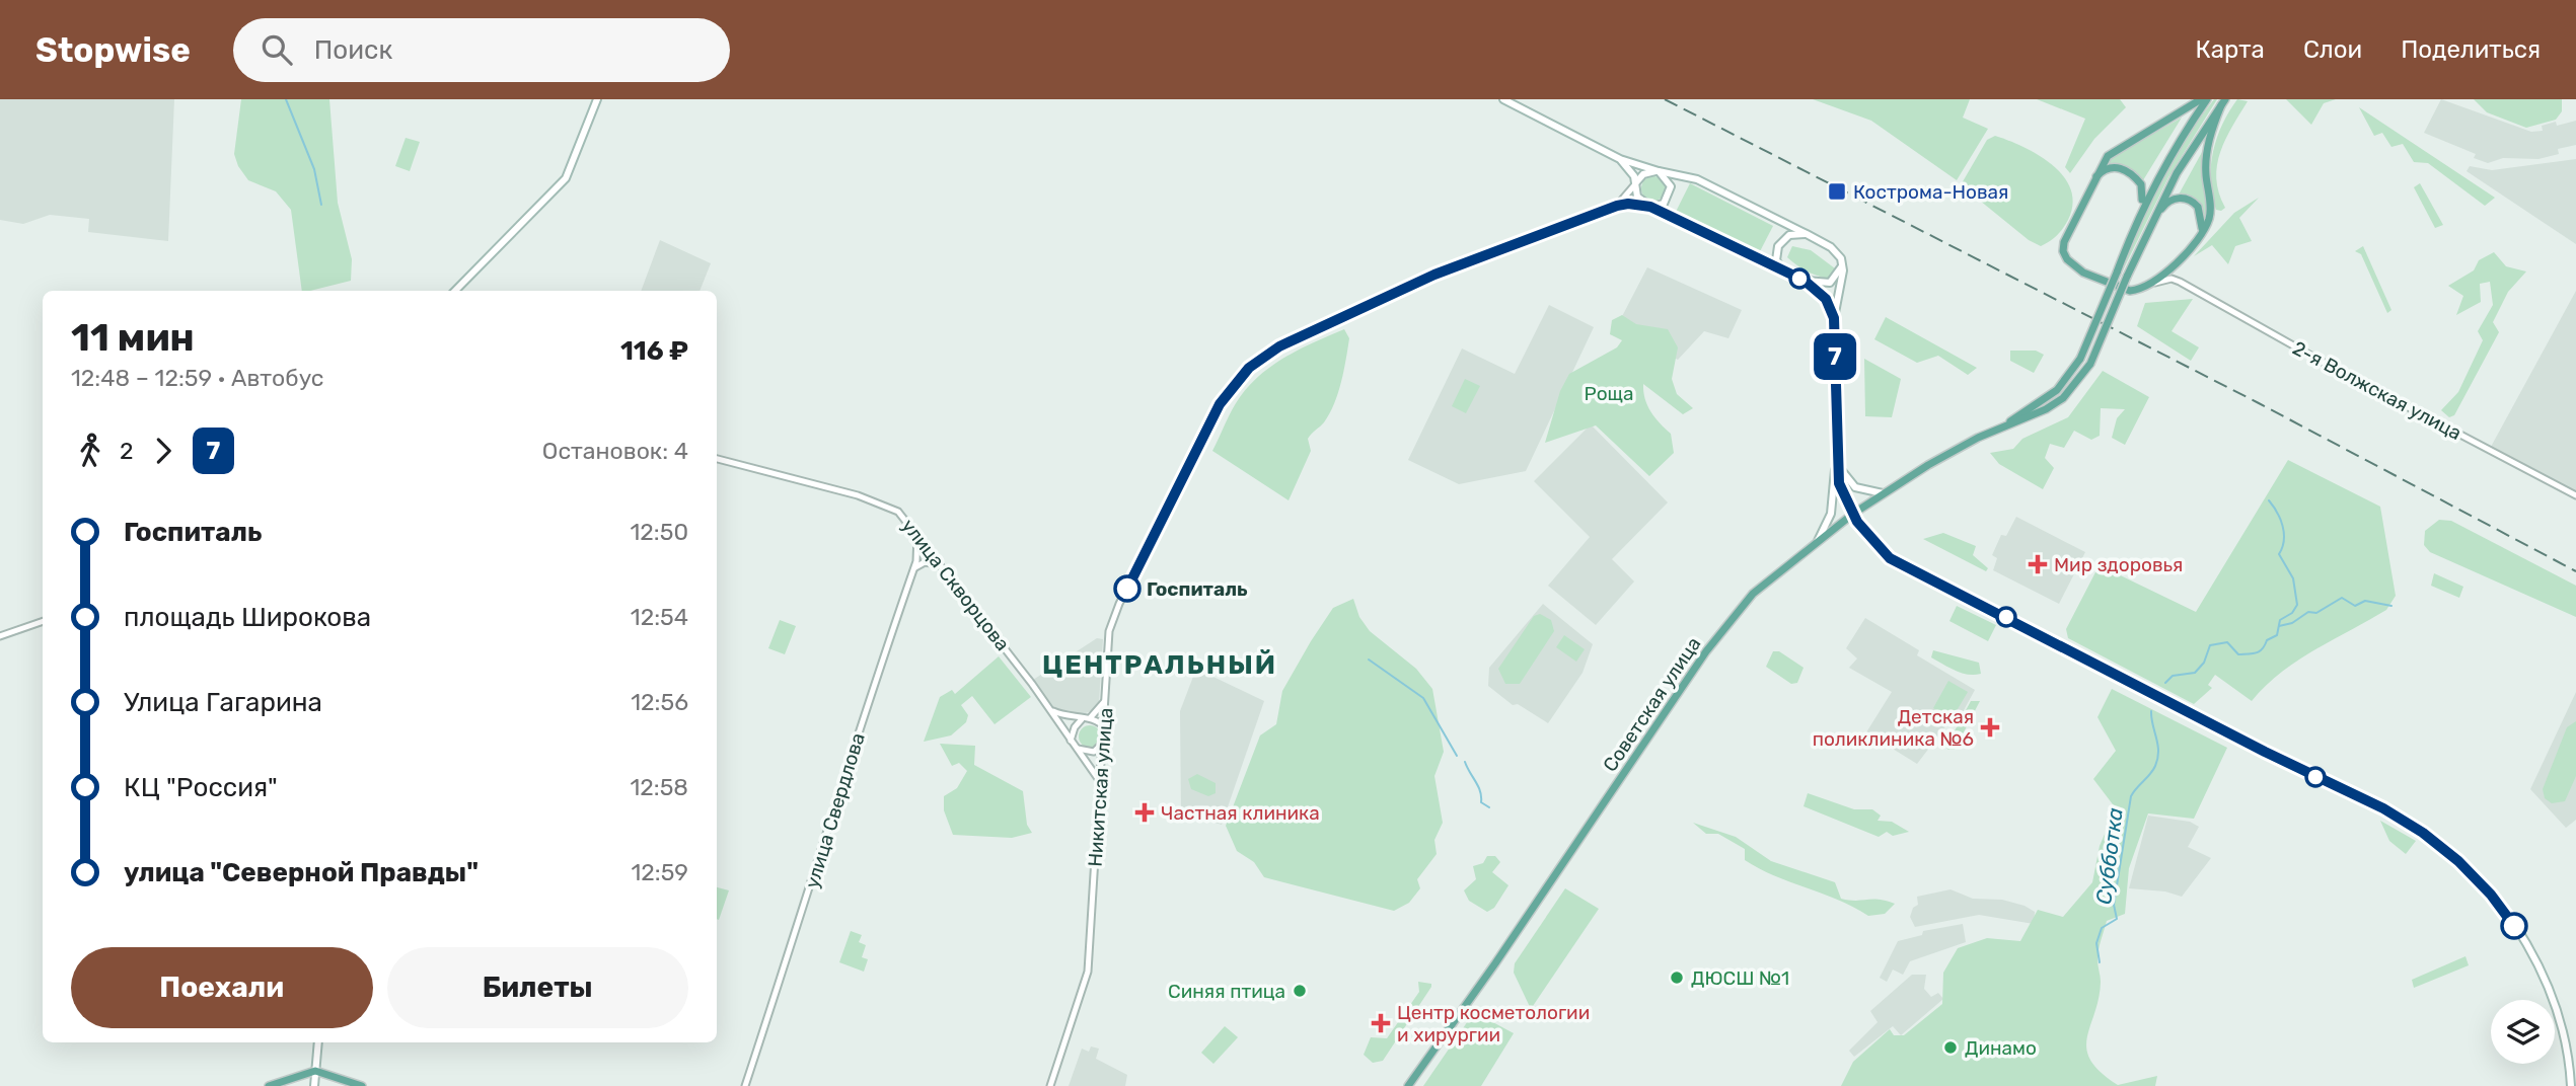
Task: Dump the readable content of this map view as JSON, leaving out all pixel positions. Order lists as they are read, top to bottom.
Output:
{
  "streets": {
    "main road": ["Советская улица"],
    "street": [
      "2-я Волжская улица",
      "улица Скворцова",
      "Никитская улица",
      "улица Свердлова"
    ]
  },
  "crossings": [
    ["улица Скворцова", "Никитская улица"],
    ["улица Скворцова", "улица Свердлова"]
  ],
  "districts": ["ЦЕНТРАЛЬНЫЙ"],
  "water": ["Субботка"],
  "parks": ["Роща"],
  "places": {
    "transit": ["Кострома-Новая"],
    "health": [
      "Мир здоровья",
      "Детская поликлиника №6",
      "Частная клиника",
      "Центр косметологии и хирургии"
    ],
    "other": [
      "Госпиталь",
      "ДЮСШ №1",
      "Синяя птица",
      "Динамо"
    ]
  },
  "lines": ["bus line 7"],
  "page": {
    "header": "Stopwise",
    "search": "Поиск",
    "nav": ["Карта", "Слои", "Поделиться"],
    "on_map": "7",
    "heading": ["11 мин", "12:48 – 12:59 · Автобус", "116 ₽"],
    "legs": ["2", "7", "Остановок: 4"],
    "list": [
      {
        "name": "Госпиталь",
        "value": "12:50"
      },
      {
        "name": "площадь Широкова",
        "value": "12:54"
      },
      {
        "name": "Улица Гагарина",
        "value": "12:56"
      },
      {
        "name": "КЦ \"Россия\"",
        "value": "12:58"
      },
      {
        "name": "улица \"Северной Правды\"",
        "value": "12:59"
      }
    ],
    "buttons": ["Поехали", "Билеты"]
  }
}
